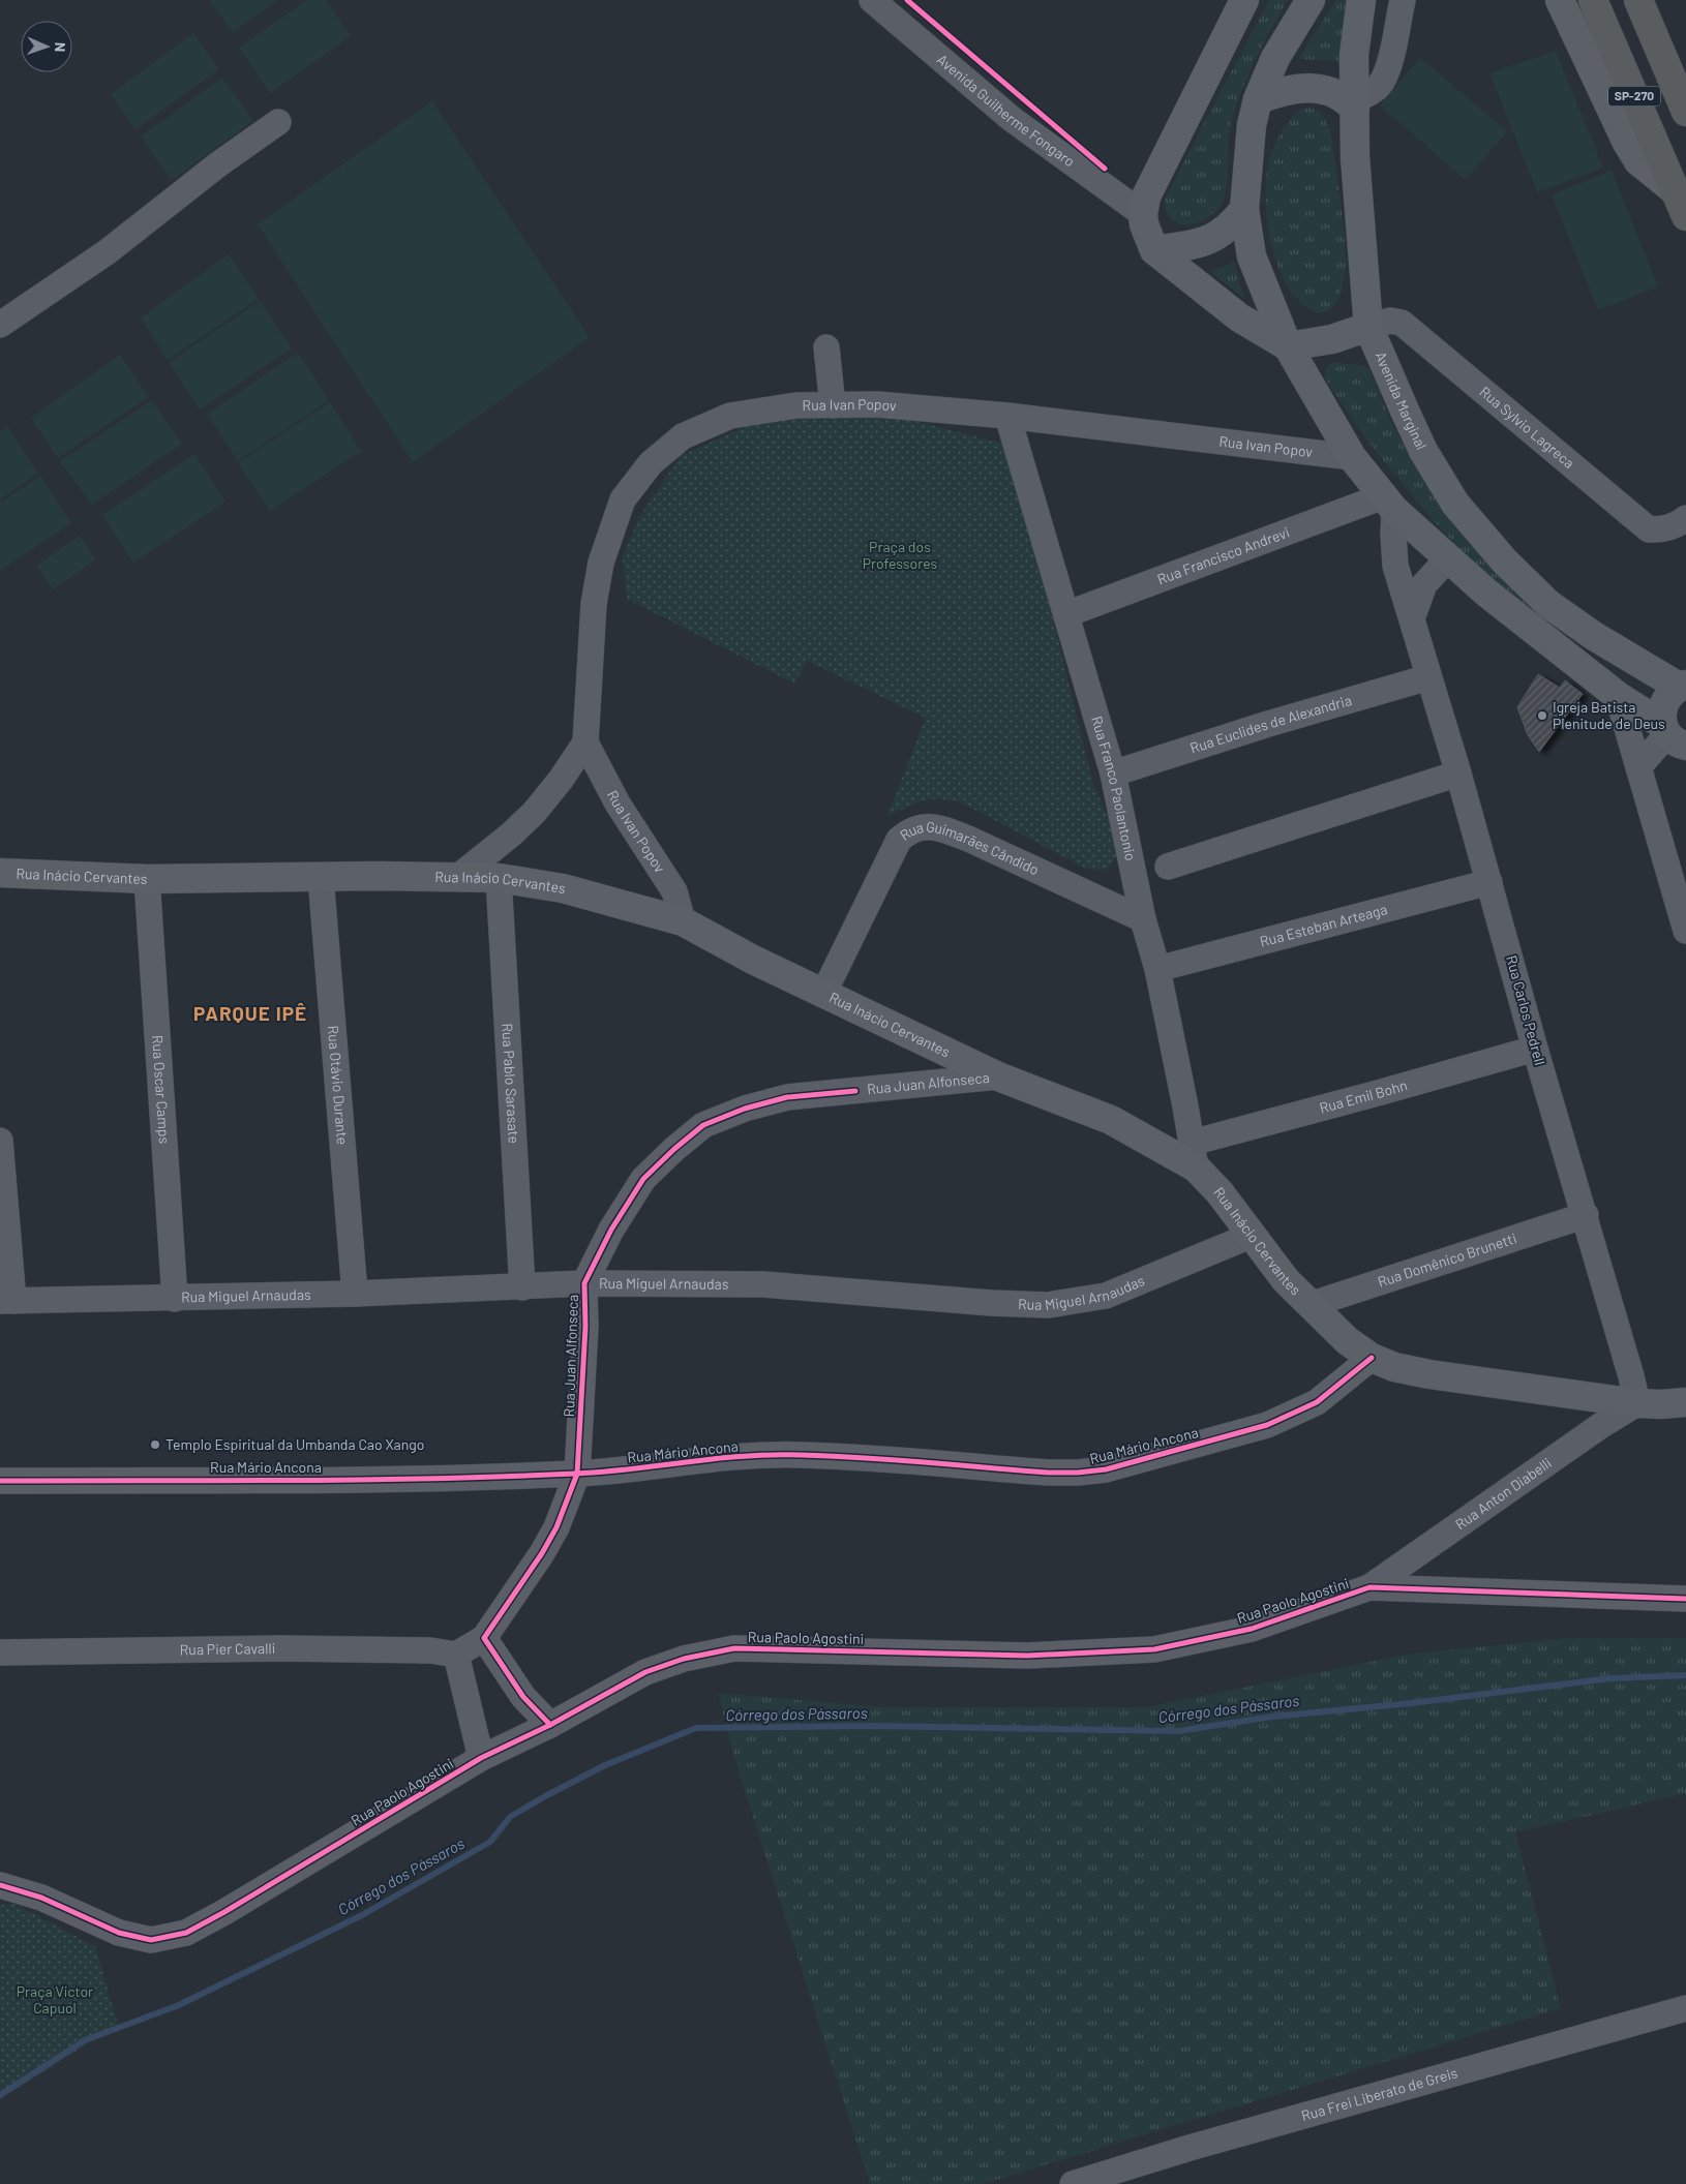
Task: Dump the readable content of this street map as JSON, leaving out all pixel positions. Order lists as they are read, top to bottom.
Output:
{
  "streets": {
    "highway": ["SP-270"],
    "main road": ["Avenida Marginal", "Rua Inácio Cervantes"],
    "street": [
      "Avenida Guilherme Fongaro",
      "Rua Ivan Popov",
      "Rua Sylvio Lagreca",
      "Rua Francisco Andrevi",
      "Rua Euclides de Alexandria",
      "Rua Franco Paolantonio",
      "Rua Guimarães Cândido",
      "Rua Esteban Arteaga",
      "Rua Carlos Pedrell",
      "Rua Pablo Sarasate",
      "Rua Juan Alfonseca",
      "Rua Otávio Durante",
      "Rua Oscar Camps",
      "Rua Emil Bohn",
      "Rua Domênico Brunetti",
      "Rua Miguel Arnaudas",
      "Rua Mário Ancona",
      "Rua Anton Diabelli",
      "Rua Paolo Agostini",
      "Rua Pier Cavalli",
      "Rua Frei Liberato de Greis"
    ]
  },
  "crossings": [
    ["Avenida Marginal", "Rua Sylvio Lagreca"],
    ["Rua Ivan Popov", "Rua Franco Paolantonio"],
    ["Rua Ivan Popov", "Rua Inácio Cervantes"],
    ["Rua Francisco Andrevi", "Rua Franco Paolantonio"],
    ["Rua Francisco Andrevi", "Rua Carlos Pedrell"],
    ["Rua Euclides de Alexandria", "Rua Franco Paolantonio"],
    ["Rua Euclides de Alexandria", "Rua Carlos Pedrell"],
    ["Rua Franco Paolantonio", "Rua Guimarães Cândido"],
    ["Rua Franco Paolantonio", "Rua Inácio Cervantes"],
    ["Rua Franco Paolantonio", "Rua Esteban Arteaga"],
    ["Rua Franco Paolantonio", "Rua Emil Bohn"],
    ["Rua Guimarães Cândido", "Rua Inácio Cervantes"],
    ["Rua Inácio Cervantes", "Rua Carlos Pedrell"],
    ["Rua Inácio Cervantes", "Rua Pablo Sarasate"],
    ["Rua Inácio Cervantes", "Rua Juan Alfonseca"],
    ["Rua Inácio Cervantes", "Rua Otávio Durante"],
    ["Rua Inácio Cervantes", "Rua Oscar Camps"],
    ["Rua Inácio Cervantes", "Rua Emil Bohn"],
    ["Rua Inácio Cervantes", "Rua Domênico Brunetti"],
    ["Rua Inácio Cervantes", "Rua Miguel Arnaudas"],
    ["Rua Inácio Cervantes", "Rua Mário Ancona"],
    ["Rua Inácio Cervantes", "Rua Anton Diabelli"],
    ["Rua Esteban Arteaga", "Rua Carlos Pedrell"],
    ["Rua Carlos Pedrell", "Rua Emil Bohn"],
    ["Rua Carlos Pedrell", "Rua Domênico Brunetti"],
    ["Rua Carlos Pedrell", "Rua Anton Diabelli"],
    ["Rua Pablo Sarasate", "Rua Miguel Arnaudas"],
    ["Rua Juan Alfonseca", "Rua Miguel Arnaudas"],
    ["Rua Juan Alfonseca", "Rua Mário Ancona"],
    ["Rua Juan Alfonseca", "Rua Pier Cavalli"],
    ["Rua Otávio Durante", "Rua Miguel Arnaudas"],
    ["Rua Oscar Camps", "Rua Miguel Arnaudas"],
    ["Rua Anton Diabelli", "Rua Paolo Agostini"]
  ],
  "districts": ["PARQUE IPÊ"],
  "water": ["Córrego dos Pássaros"],
  "parks": ["Praça dos Professores", "Praça Victor Capuol"],
  "places": ["Igreja Batista Plenitude de Deus", "Templo Espiritual da Umbanda Cao Xango"],
  "north": "right"
}
